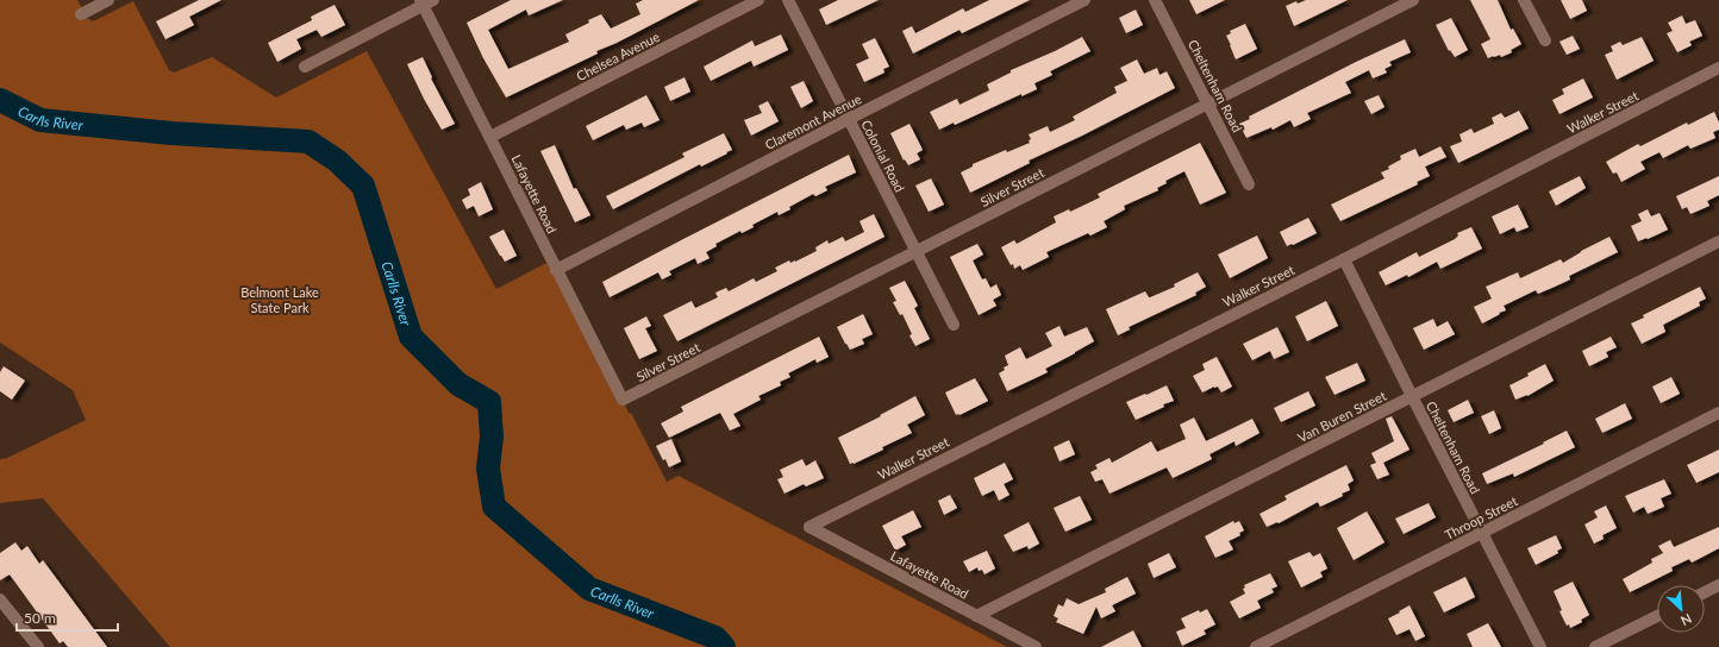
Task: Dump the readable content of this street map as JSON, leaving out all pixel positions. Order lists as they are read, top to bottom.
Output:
{
  "streets": {
    "street": [
      "Chelsea Avenue",
      "Cheltenham Road",
      "Walker Street",
      "Claremont Avenue",
      "Colonial Road",
      "Silver Street",
      "Lafayette Road",
      "Van Buren Street",
      "Throop Street"
    ]
  },
  "crossings": [
    ["Chelsea Avenue", "Lafayette Road"],
    ["Cheltenham Road", "Walker Street"],
    ["Cheltenham Road", "Silver Street"],
    ["Cheltenham Road", "Van Buren Street"],
    ["Cheltenham Road", "Throop Street"],
    ["Walker Street", "Lafayette Road"],
    ["Claremont Avenue", "Colonial Road"],
    ["Claremont Avenue", "Lafayette Road"],
    ["Colonial Road", "Silver Street"],
    ["Silver Street", "Lafayette Road"],
    ["Lafayette Road", "Van Buren Street"]
  ],
  "water": ["Carlls River"],
  "parks": ["Belmont Lake State Park"],
  "scale_bar": "50 m",
  "north": "bottom right"
}
